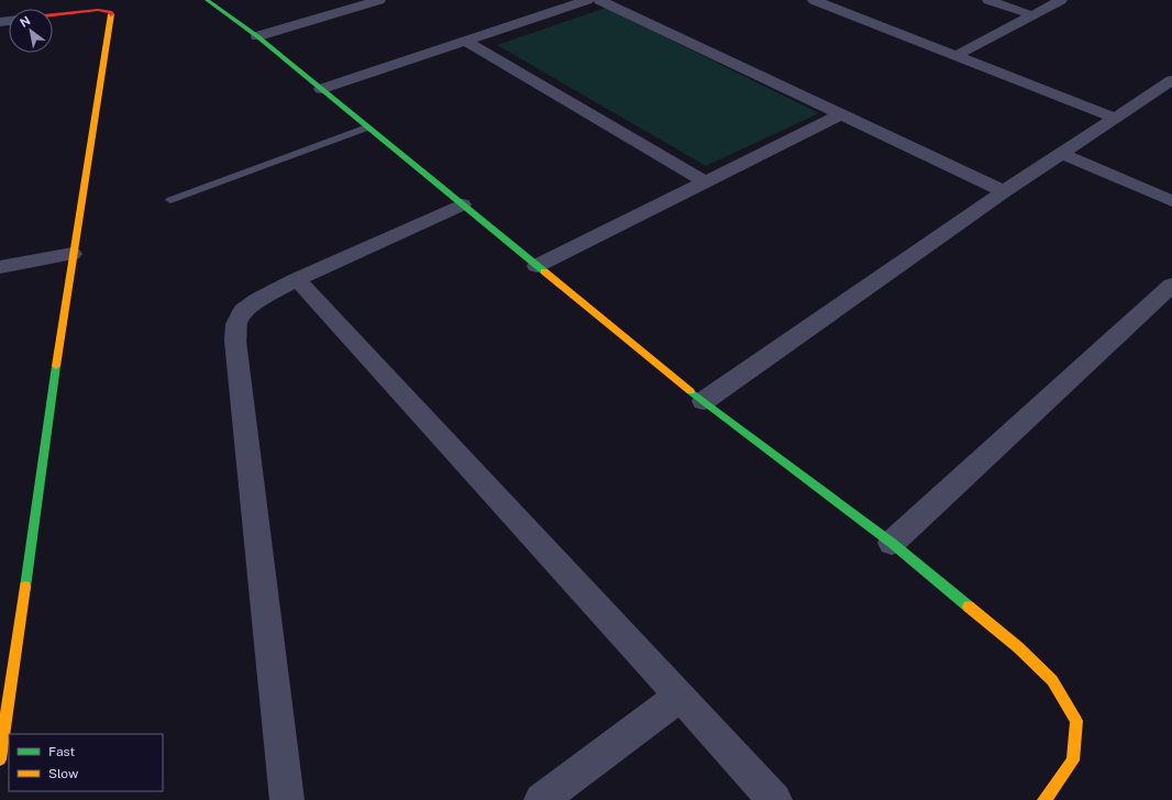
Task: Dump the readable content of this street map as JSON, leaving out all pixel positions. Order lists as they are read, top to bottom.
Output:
{
  "legend": ["Fast", "Slow"],
  "north": "top left"
}
